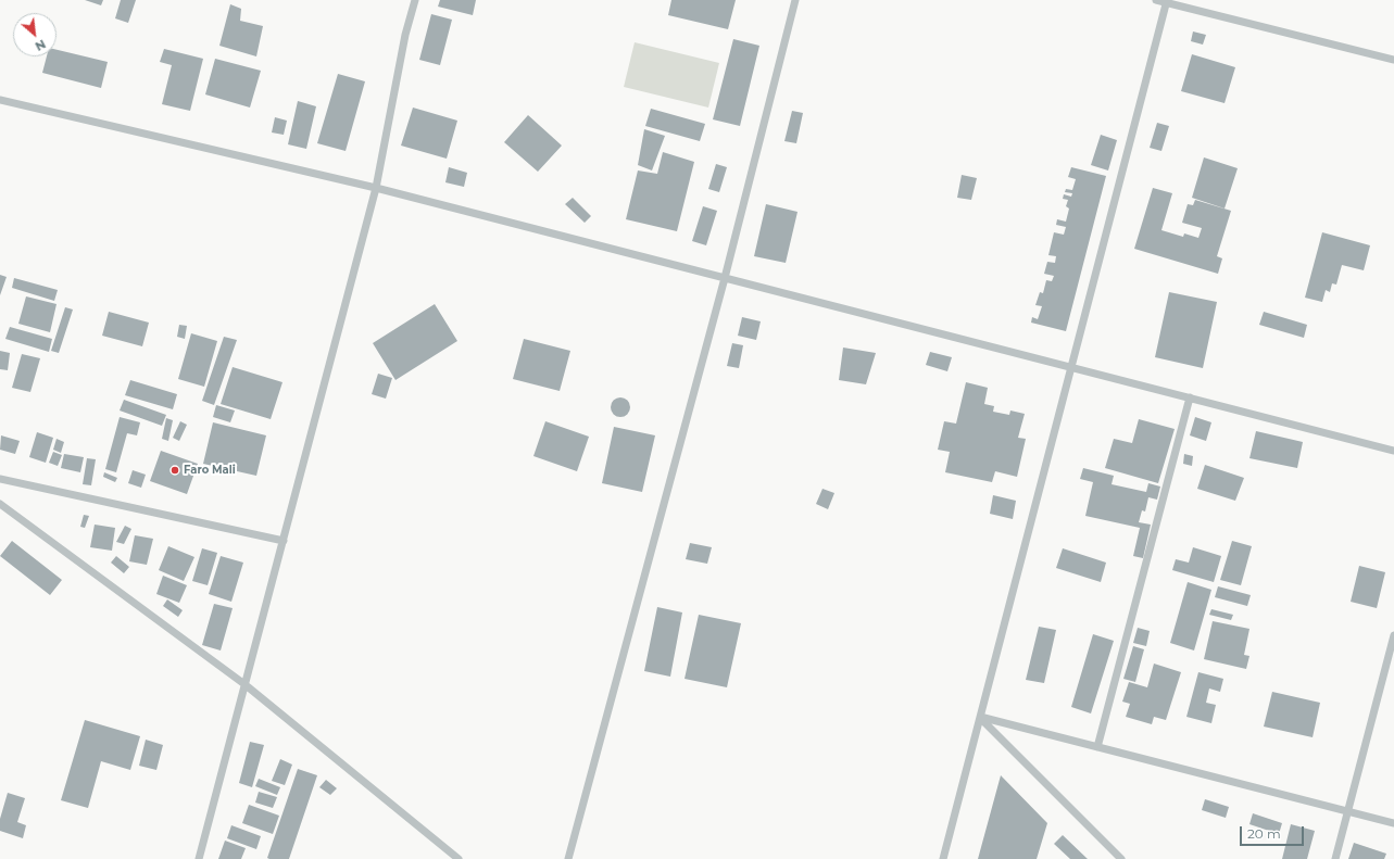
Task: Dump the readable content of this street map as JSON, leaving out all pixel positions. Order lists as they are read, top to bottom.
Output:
{
  "places": ["Faro Mali"],
  "scale_bar": "20 m",
  "north": "bottom right"
}
